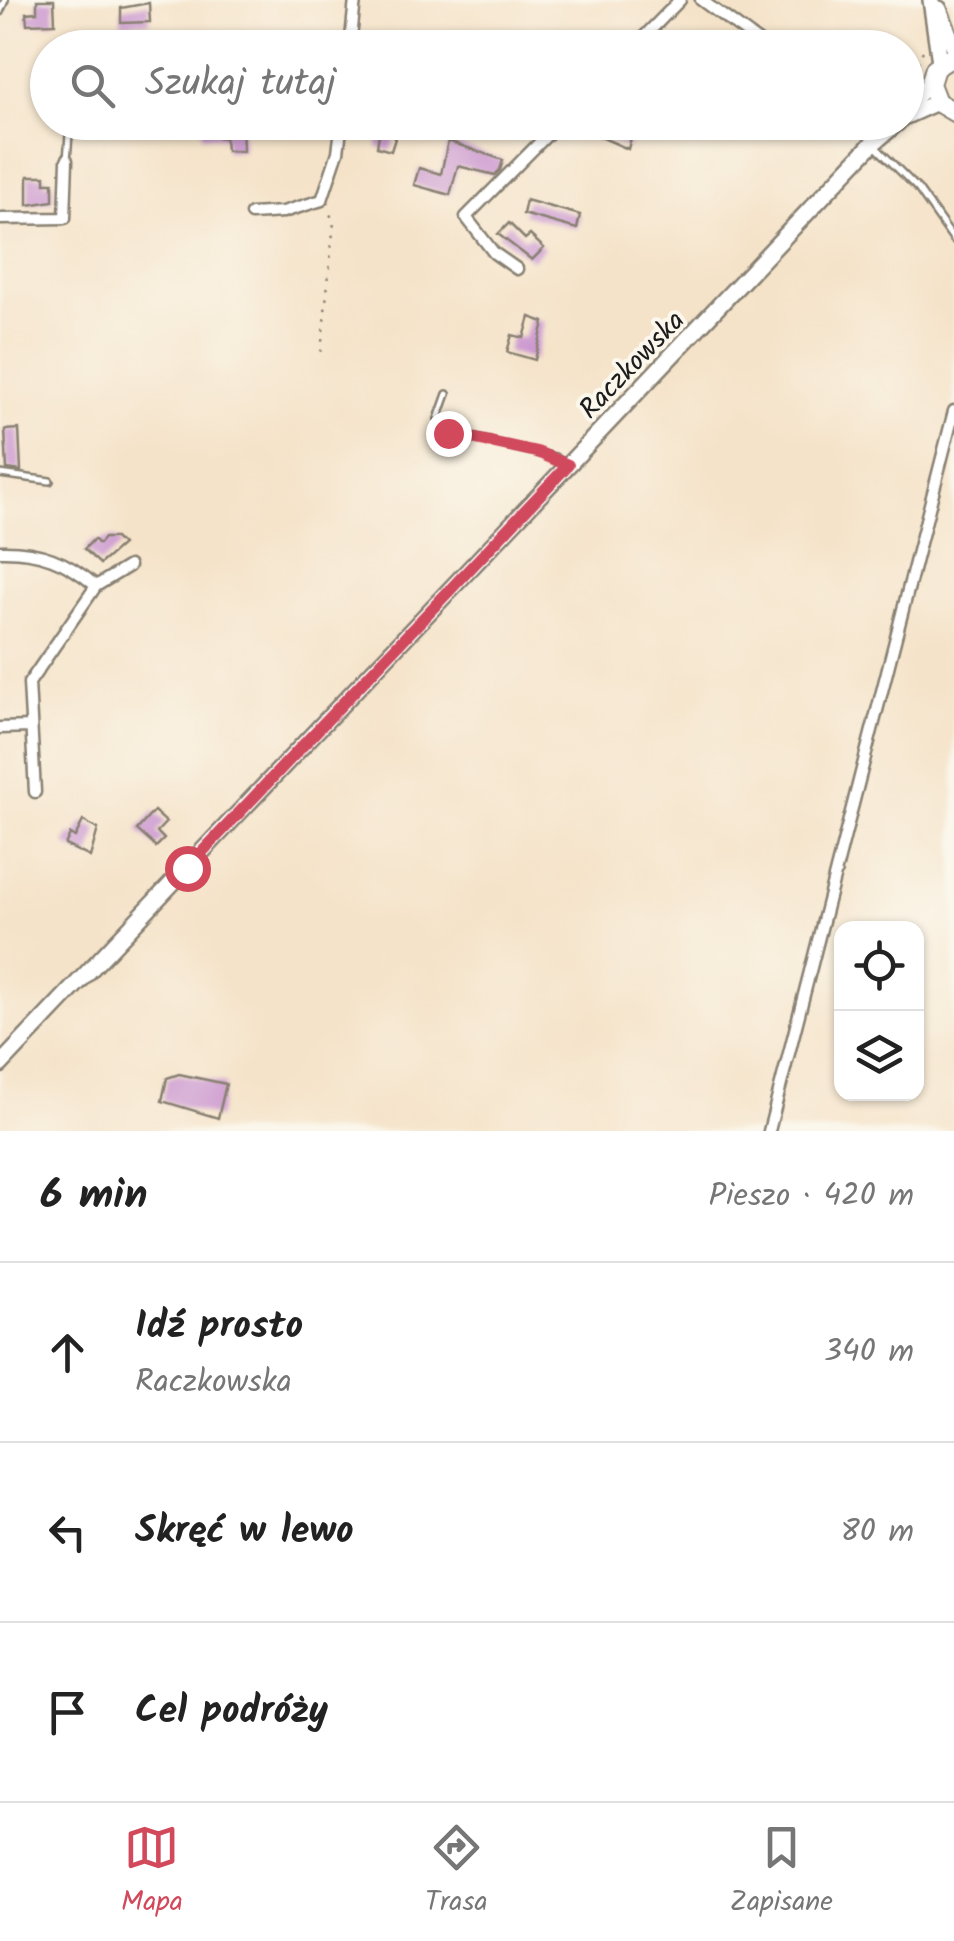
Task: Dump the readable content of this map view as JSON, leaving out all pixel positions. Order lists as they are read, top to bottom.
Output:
{
  "streets": {
    "street": ["Raczkowska"]
  },
  "page": {
    "search": "Szukaj tutaj",
    "heading": ["6 min", "Pieszo · 420 m"],
    "list": [
      ["Idź prosto", "Raczkowska", "340 m"],
      ["Skręć w lewo", "80 m"],
      "Cel podróży"
    ],
    "nav": ["Mapa", "Trasa", "Zapisane"]
  }
}
